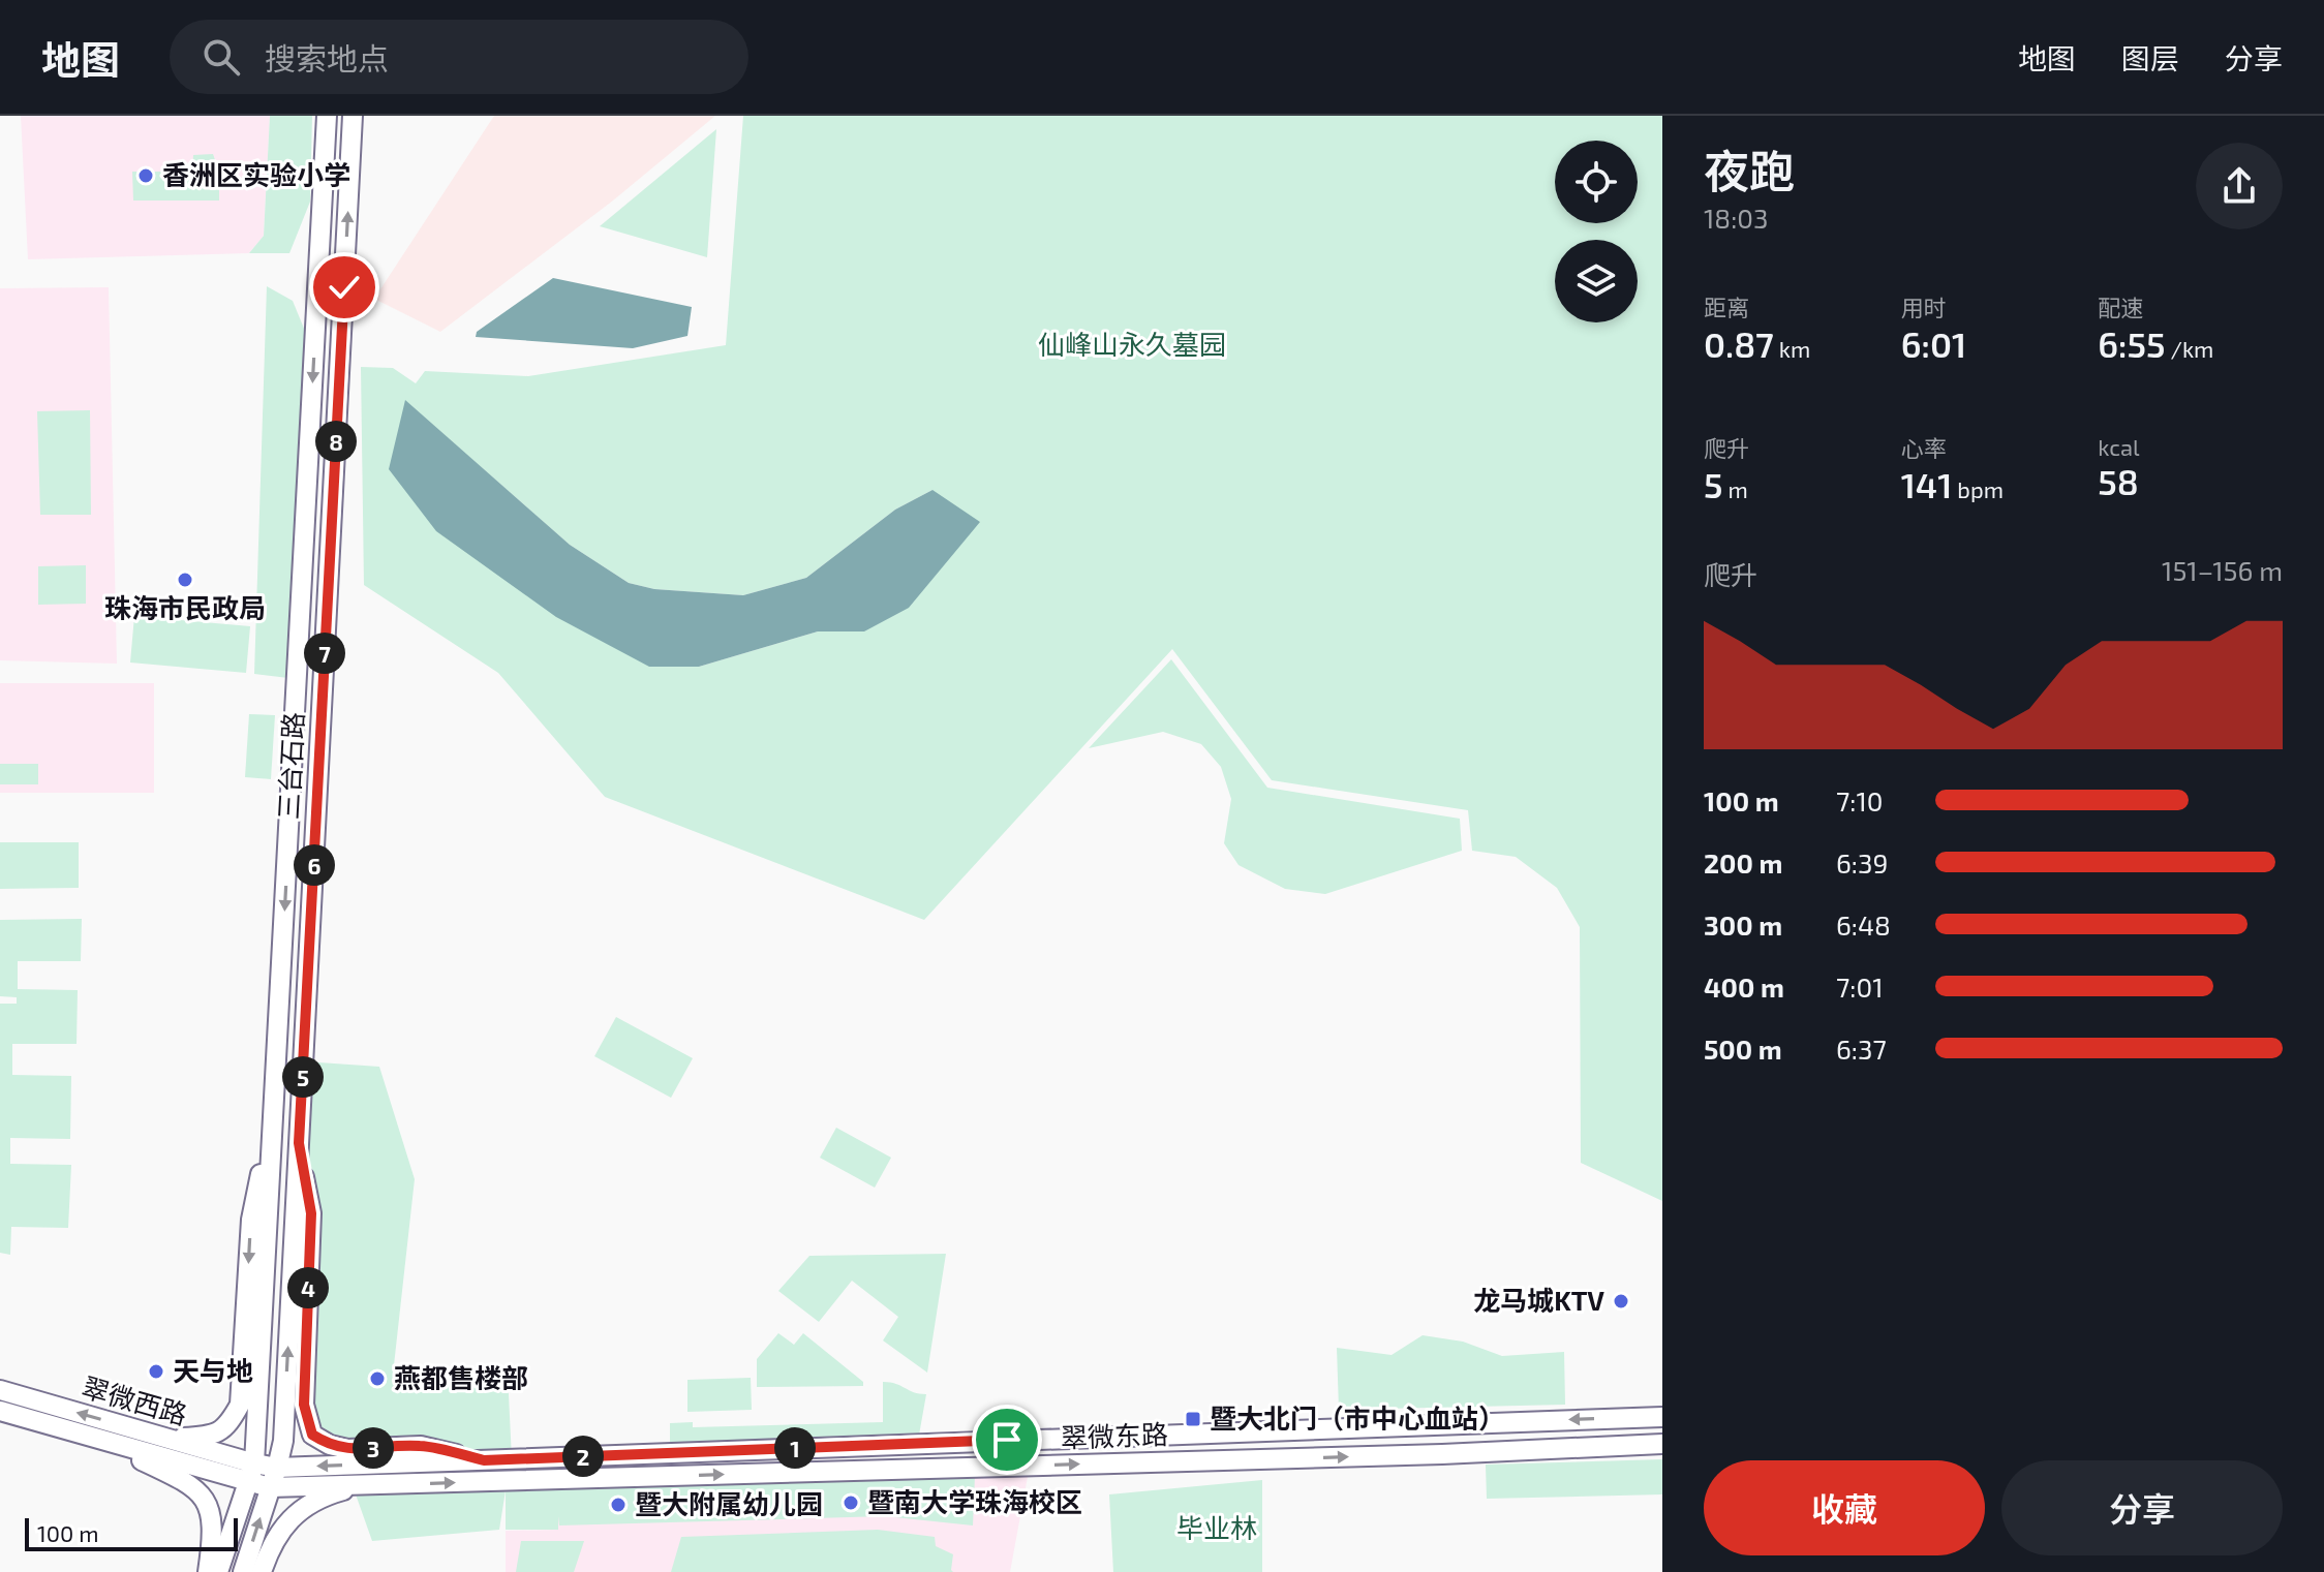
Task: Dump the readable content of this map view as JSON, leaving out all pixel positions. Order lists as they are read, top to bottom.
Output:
{
  "streets": {
    "main road": ["三台石路", "翠微西路", "翠微东路"]
  },
  "crossings": [
    ["三台石路", "翠微西路"],
    ["三台石路", "翠微东路"],
    ["翠微西路", "翠微东路"]
  ],
  "parks": ["仙峰山永久墓园", "毕业林"],
  "places": {
    "other": [
      "香洲区实验小学",
      "珠海市民政局",
      "龙马城KTV",
      "天与地",
      "燕都售楼部",
      "暨南大学珠海校区",
      "暨大附属幼儿园"
    ],
    "transit": ["暨大北门（市中心血站）"]
  },
  "scale_bar": "100 m",
  "page": {
    "header": "地图",
    "search": "搜索地点",
    "nav": ["地图", "图层", "分享"],
    "heading": ["夜跑", "18:03"],
    "stats": [
      ["距离", "0.87 km"],
      ["用时", "6:01"],
      ["配速", "6:55 /km"],
      ["爬升", "5 m"],
      ["心率", "141 bpm"],
      ["kcal", "58"]
    ],
    "pins": [
      "8",
      "7",
      "6",
      "5",
      "4",
      "1",
      "3",
      "2"
    ],
    "chart": ["爬升", "151–156 m"],
    "list": [
      {
        "name": "100 m",
        "note": "7:10"
      },
      {
        "name": "200 m",
        "note": "6:39"
      },
      {
        "name": "300 m",
        "note": "6:48"
      },
      {
        "name": "400 m",
        "note": "7:01"
      },
      {
        "name": "500 m",
        "note": "6:37"
      }
    ],
    "buttons": ["收藏", "分享"],
    "scale": "100 m"
  }
}
